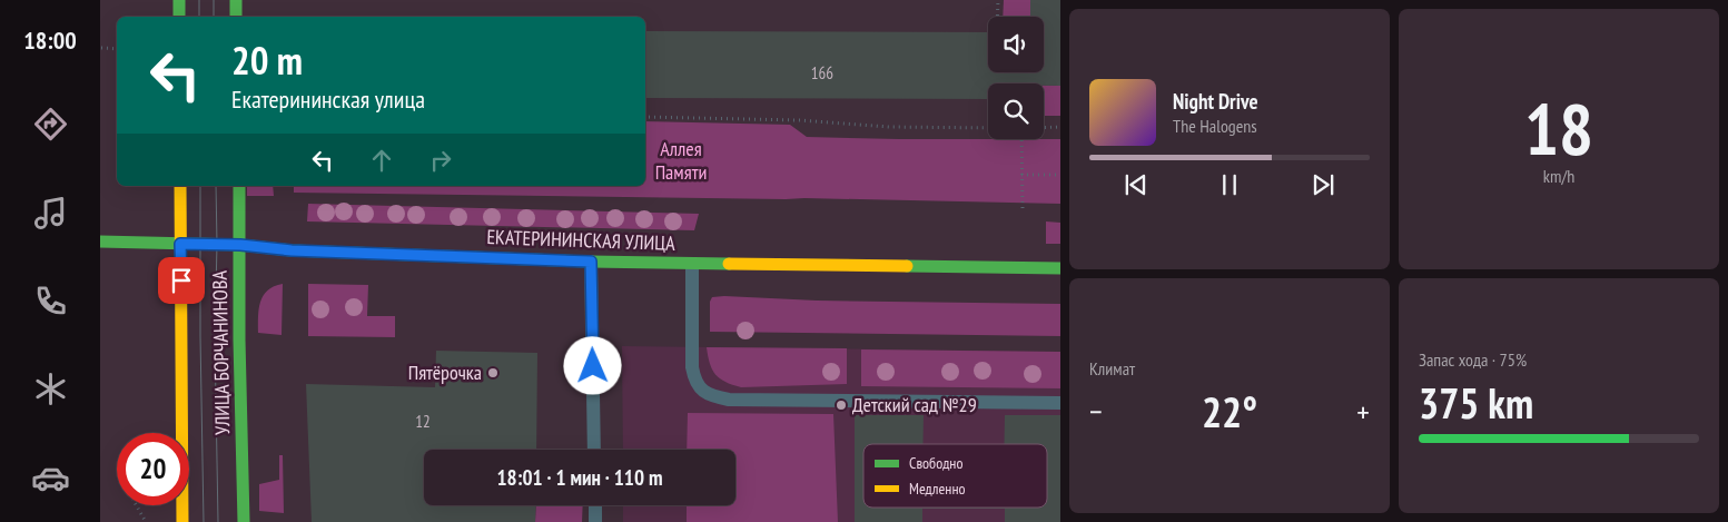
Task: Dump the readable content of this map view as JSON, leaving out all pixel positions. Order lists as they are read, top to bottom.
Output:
{
  "streets": {
    "main road": ["ЕКАТЕРИНИНСКАЯ УЛИЦА", "УЛИЦА БОРЧАНИНОВА"]
  },
  "crossings": [
    ["ЕКАТЕРИНИНСКАЯ УЛИЦА", "УЛИЦА БОРЧАНИНОВА"]
  ],
  "parks": ["Аллея Памяти"],
  "places": ["Пятёрочка", "Детский сад №29"],
  "house_numbers": ["166", "12"],
  "legend": ["Свободно", "Медленно"],
  "page": {
    "tabs": "18:00",
    "tile": [
      ["18", "km/h"],
      "Климат",
      ["Запас хода · 75%", "375 km"]
    ],
    "turn": ["20 m", "Екатерининская улица"],
    "song": ["Night Drive", "The Halogens"],
    "heat": ["−", "22°", "+"],
    "limit": "20",
    "trip": "18:01 · 1 мин · 110 m"
  }
}
